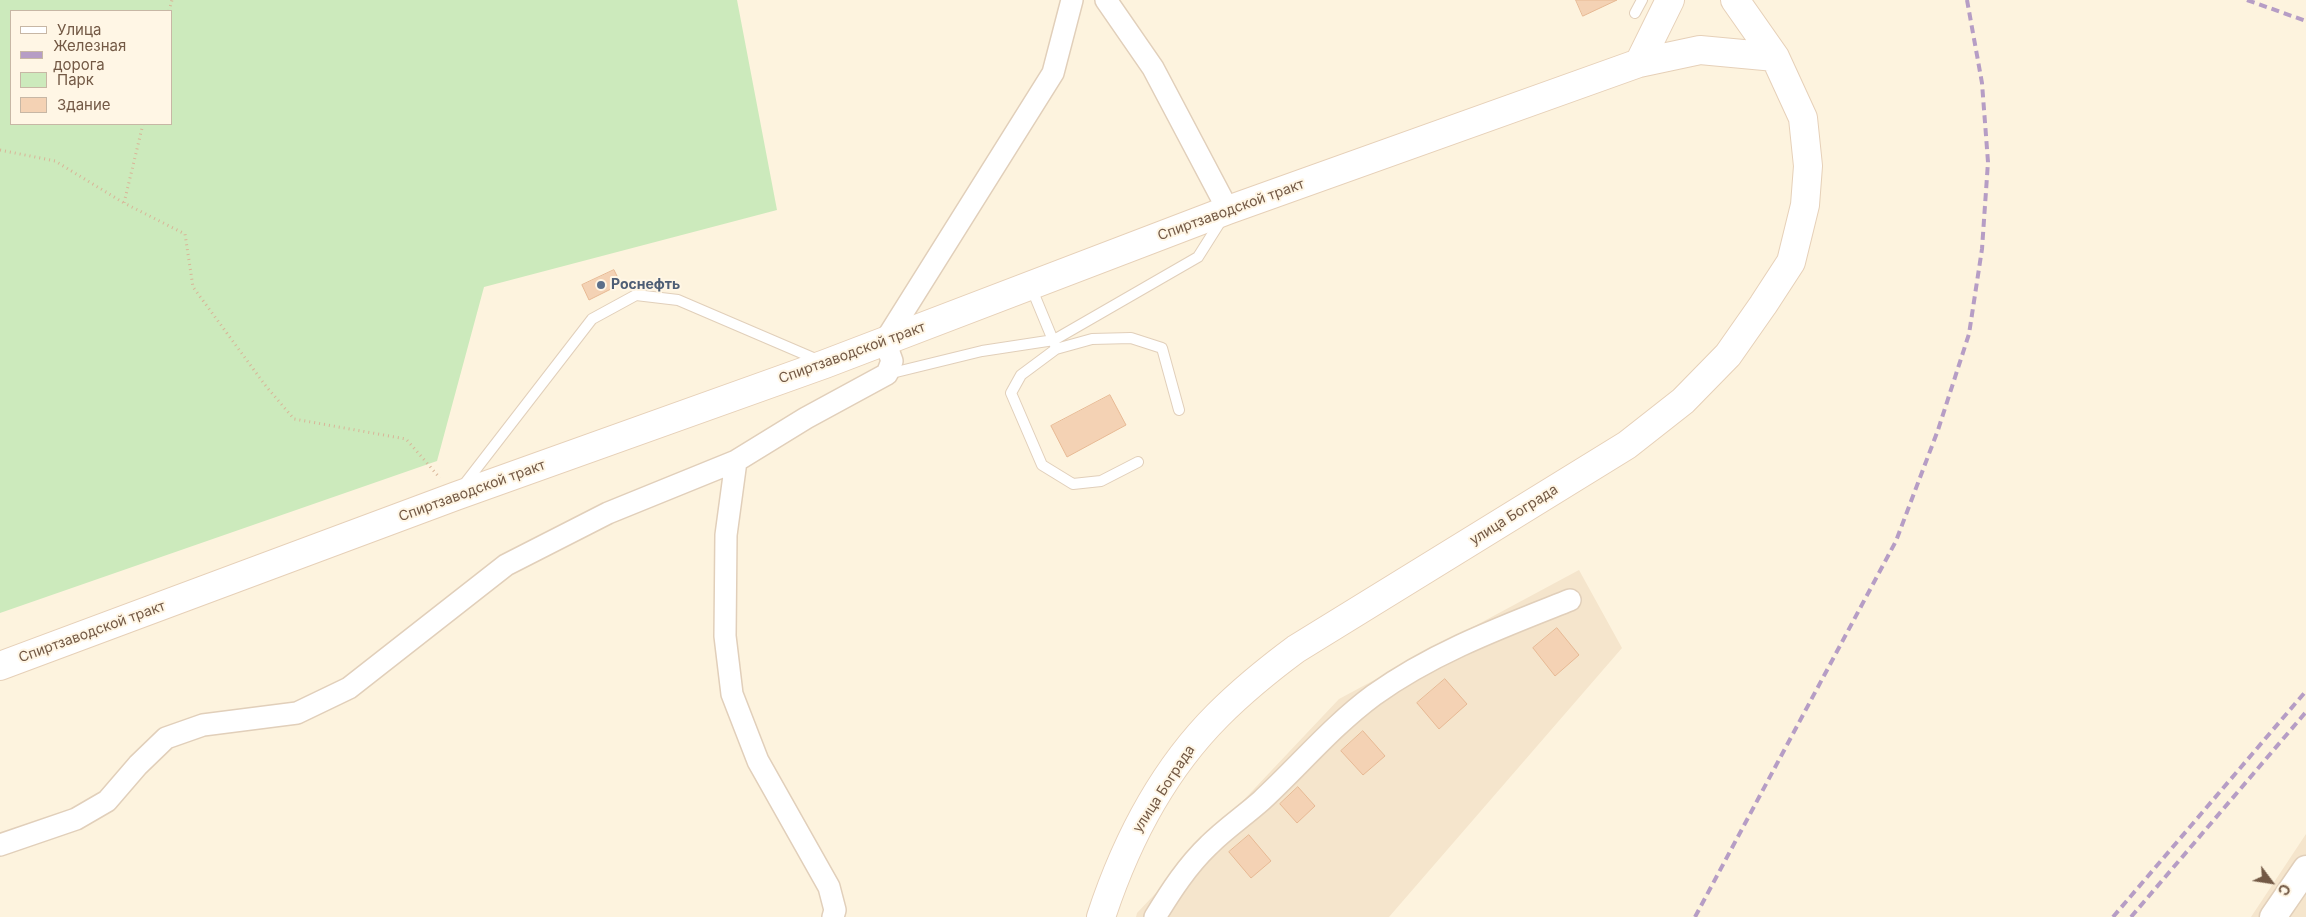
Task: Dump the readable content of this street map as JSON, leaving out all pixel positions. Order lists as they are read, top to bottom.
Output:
{
  "streets": {
    "main road": ["Спиртзаводской тракт", "улица Бограда"]
  },
  "crossings": [
    ["Спиртзаводской тракт", "улица Бограда"]
  ],
  "places": ["Роснефть"],
  "legend": [
    "Улица",
    "Железная дорога",
    "Парк",
    "Здание"
  ],
  "north": "bottom right"
}
